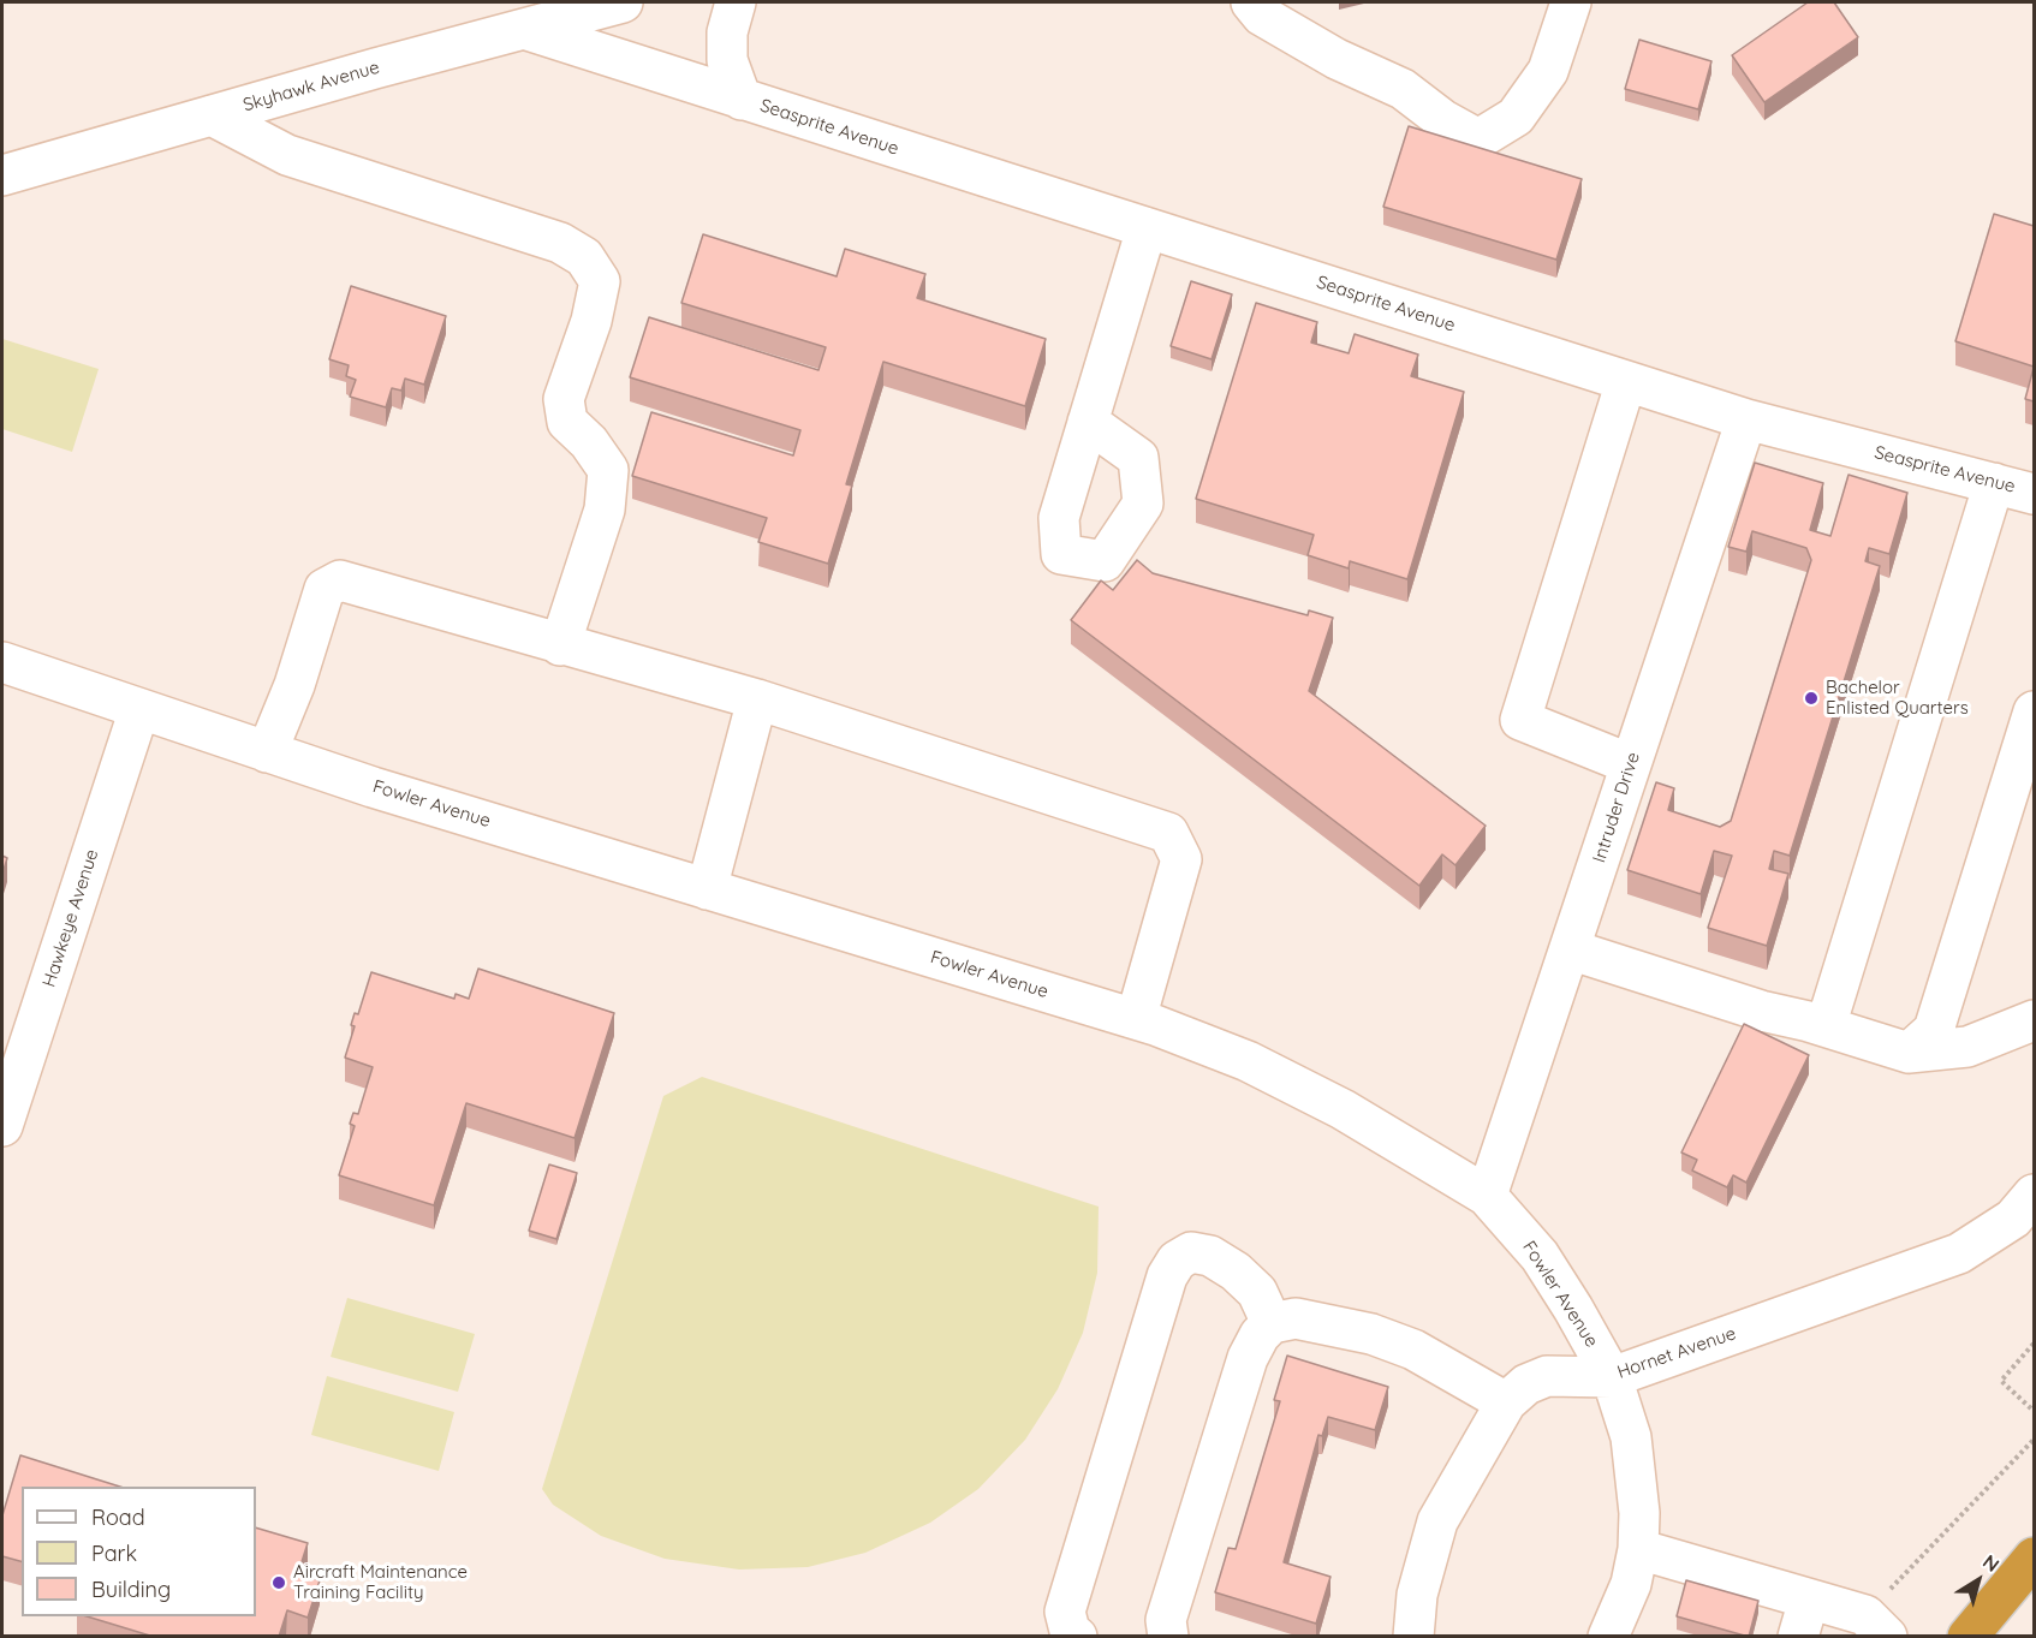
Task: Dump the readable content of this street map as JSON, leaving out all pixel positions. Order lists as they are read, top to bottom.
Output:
{
  "streets": {
    "street": [
      "Skyhawk Avenue",
      "Seasprite Avenue",
      "Fowler Avenue",
      "Intruder Drive",
      "Hawkeye Avenue",
      "Hornet Avenue"
    ]
  },
  "crossings": [
    ["Skyhawk Avenue", "Seasprite Avenue"],
    ["Seasprite Avenue", "Intruder Drive"],
    ["Fowler Avenue", "Intruder Drive"],
    ["Fowler Avenue", "Hawkeye Avenue"],
    ["Fowler Avenue", "Hornet Avenue"]
  ],
  "places": ["Bachelor Enlisted Quarters", "Aircraft Maintenance Training Facility"],
  "legend": ["Road", "Park", "Building"],
  "north": "top right"
}
